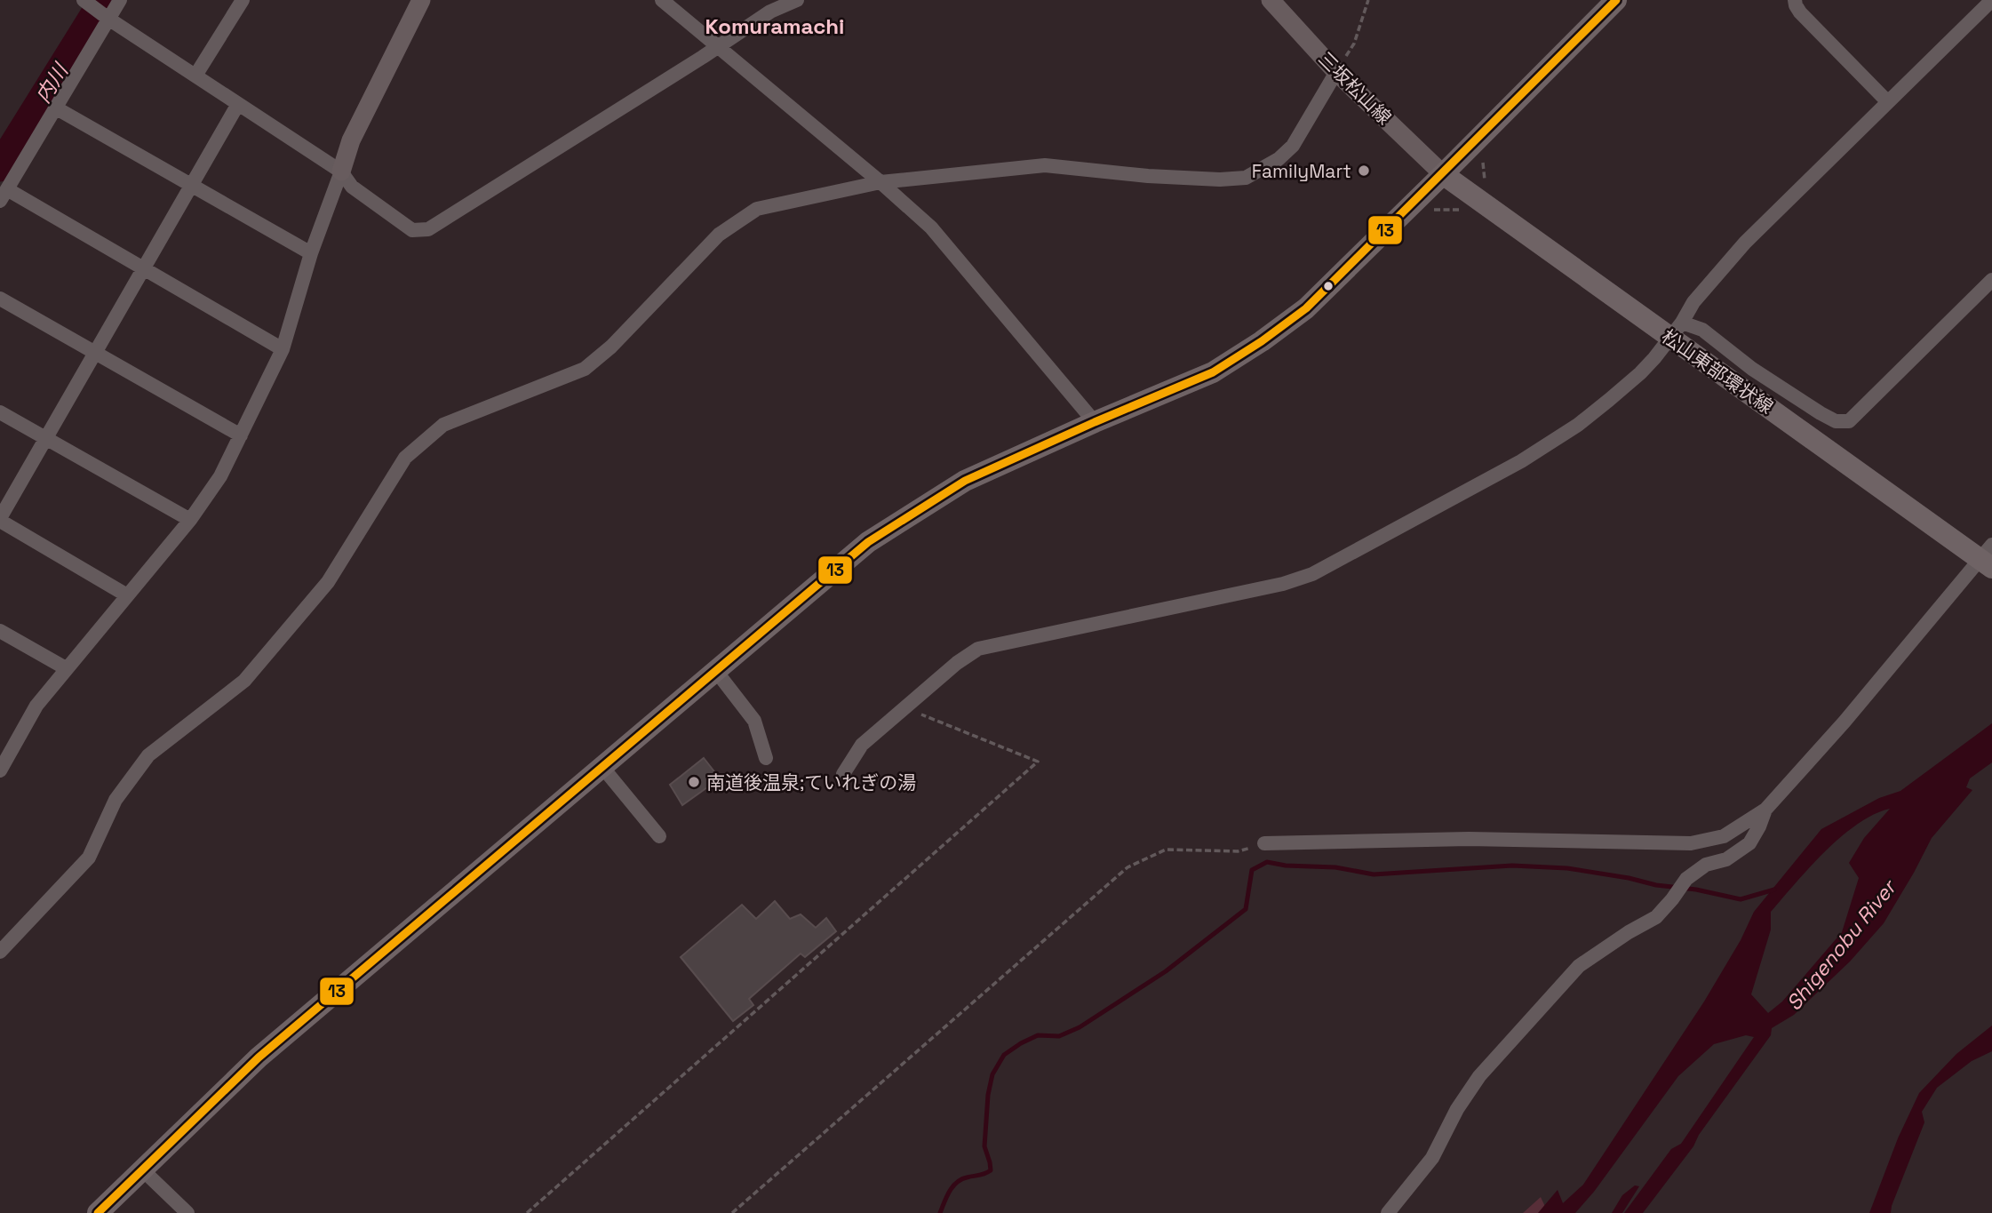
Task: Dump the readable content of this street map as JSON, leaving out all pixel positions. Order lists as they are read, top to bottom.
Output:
{
  "streets": {
    "main road": ["三坂松山線", "松山東部環状線"]
  },
  "crossings": [
    ["三坂松山線", "松山東部環状線"]
  ],
  "districts": ["Komuramachi"],
  "water": ["内川", "Shigenobu River"],
  "places": ["FamilyMart", "南道後温泉;ていれぎの湯"],
  "lines": ["transit line 13"]
}
